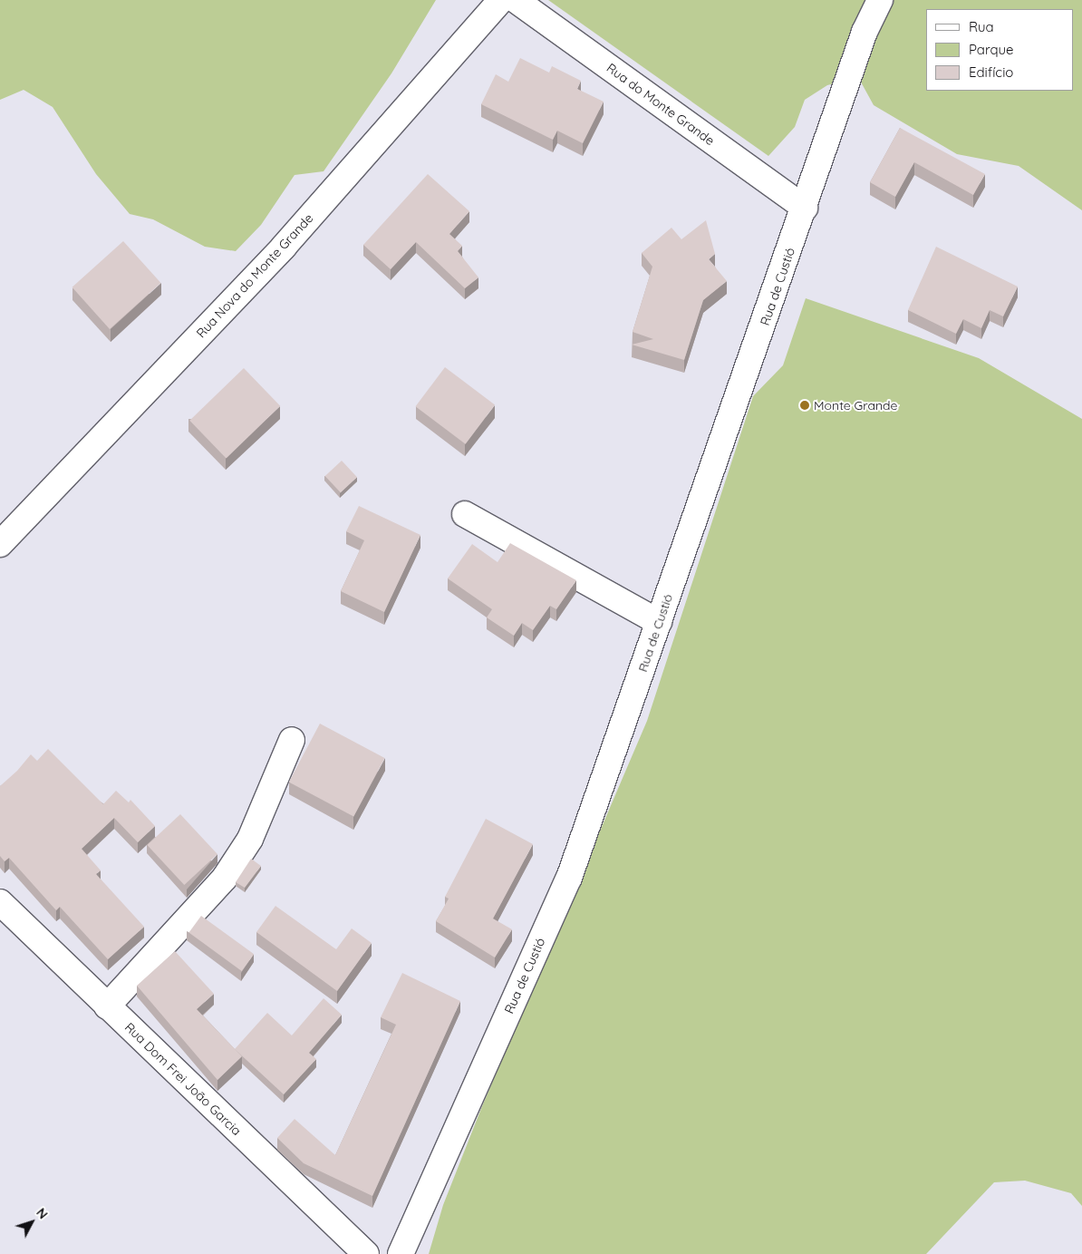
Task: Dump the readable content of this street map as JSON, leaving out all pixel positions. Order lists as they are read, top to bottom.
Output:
{
  "streets": {
    "street": [
      "Rua do Monte Grande",
      "Rua Nova do Monte Grande",
      "Rua de Custió",
      "Rua Dom Frei João Garcia"
    ]
  },
  "crossings": [
    ["Rua do Monte Grande", "Rua de Custió"]
  ],
  "places": ["Monte Grande"],
  "legend": ["Rua", "Parque", "Edifício"],
  "north": "top right"
}
